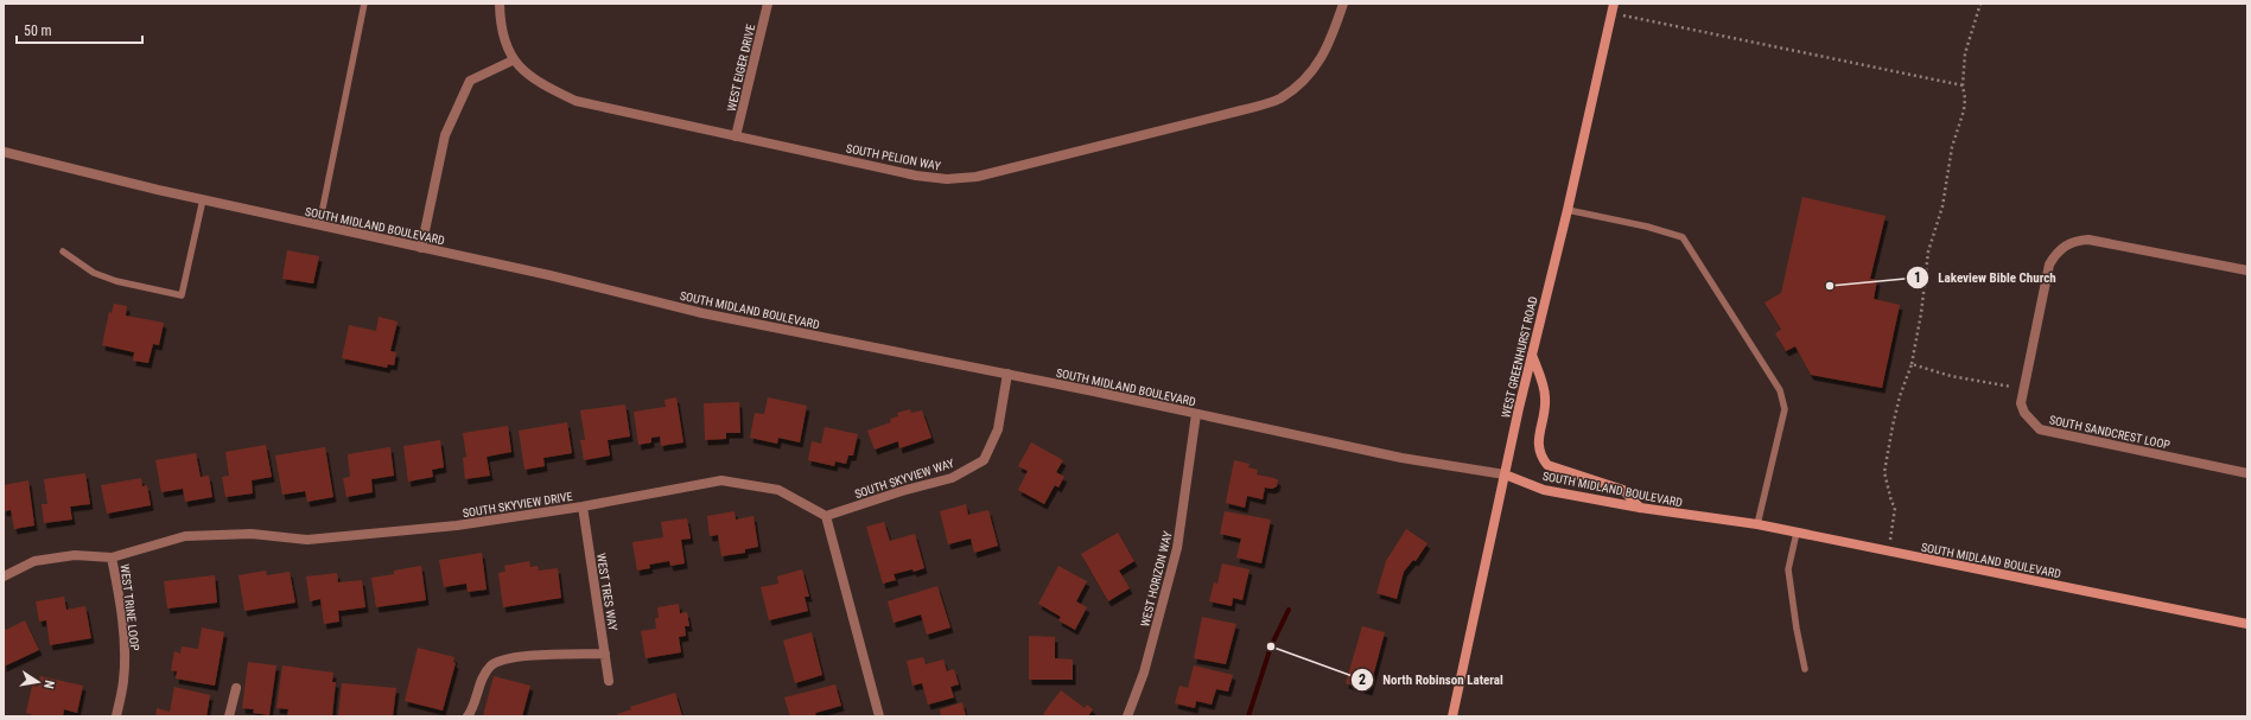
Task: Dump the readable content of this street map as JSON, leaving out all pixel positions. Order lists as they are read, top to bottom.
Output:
{
  "streets": {
    "main road": ["SOUTH MIDLAND BOULEVARD", "WEST GREENHURST ROAD"],
    "street": [
      "WEST EIGER DRIVE",
      "SOUTH PELION WAY",
      "SOUTH SANDCREST LOOP",
      "SOUTH SKYVIEW WAY",
      "SOUTH SKYVIEW DRIVE",
      "WEST HORIZON WAY",
      "WEST TRES WAY",
      "WEST TRINE LOOP"
    ]
  },
  "crossings": [
    ["WEST EIGER DRIVE", "SOUTH PELION WAY"],
    ["SOUTH MIDLAND BOULEVARD", "WEST GREENHURST ROAD"],
    ["SOUTH MIDLAND BOULEVARD", "SOUTH SKYVIEW WAY"],
    ["SOUTH MIDLAND BOULEVARD", "WEST HORIZON WAY"],
    ["SOUTH SKYVIEW WAY", "SOUTH SKYVIEW DRIVE"],
    ["SOUTH SKYVIEW DRIVE", "WEST TRES WAY"],
    ["SOUTH SKYVIEW DRIVE", "WEST TRINE LOOP"]
  ],
  "places": ["Lakeview Bible Church", "North Robinson Lateral"],
  "scale_bar": "50 m",
  "north": "right"
}
